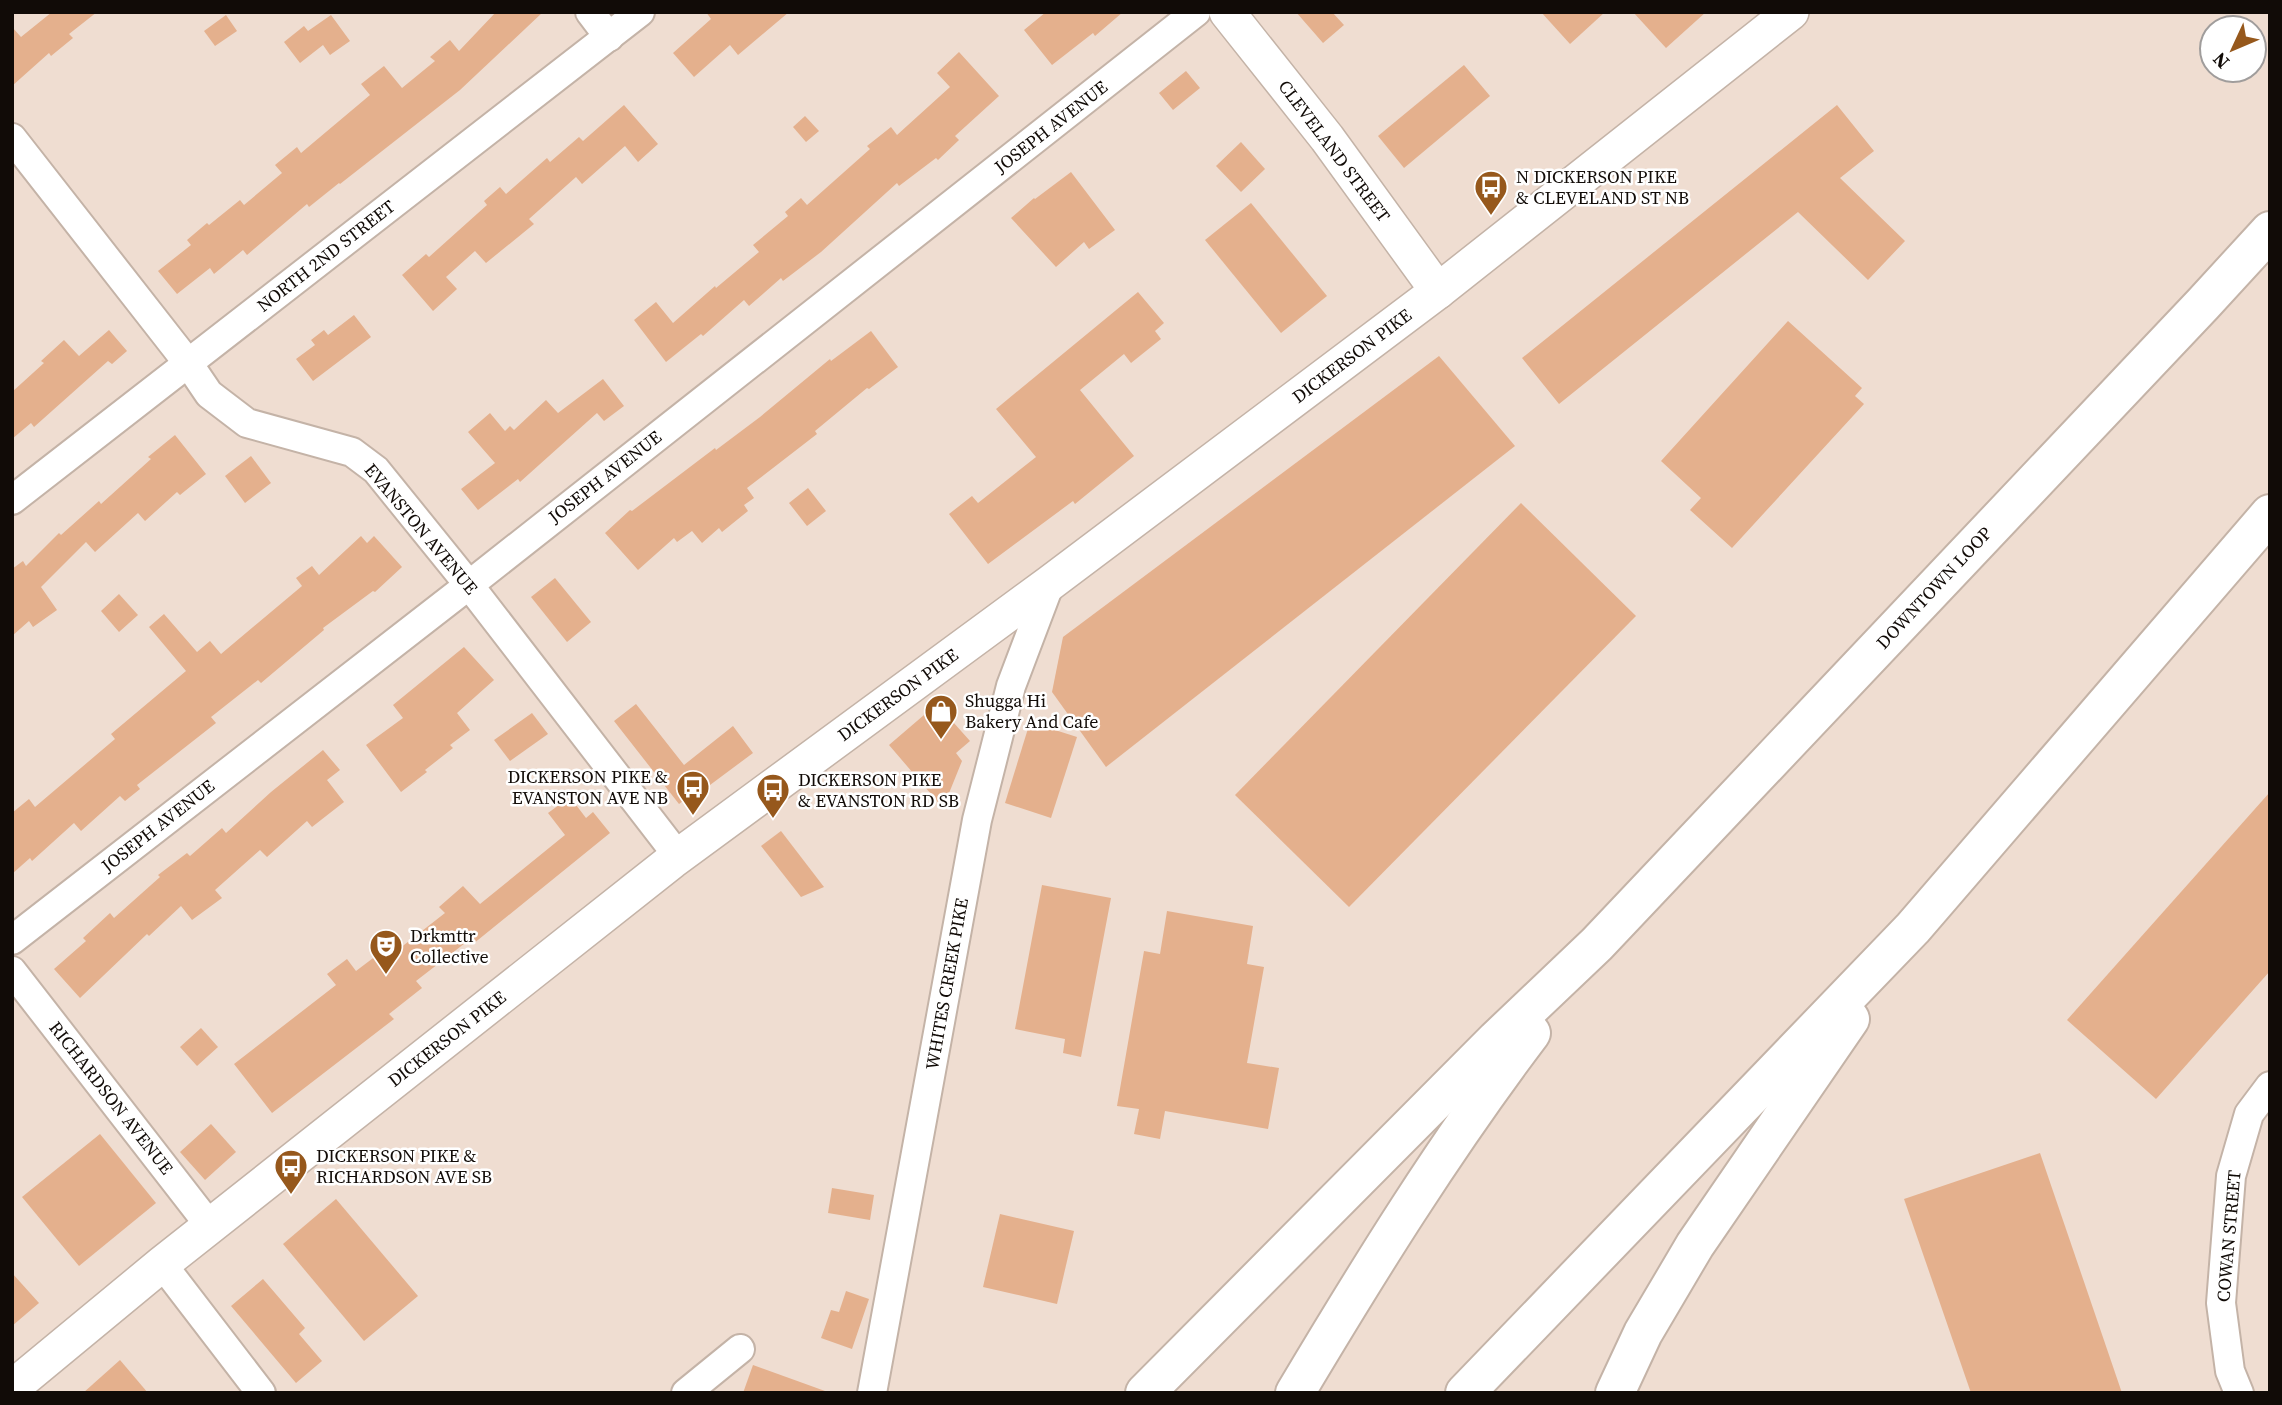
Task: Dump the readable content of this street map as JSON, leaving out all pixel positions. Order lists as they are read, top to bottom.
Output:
{
  "streets": {
    "highway": ["DOWNTOWN LOOP"],
    "main road": ["CLEVELAND STREET", "DICKERSON PIKE"],
    "street": [
      "JOSEPH AVENUE",
      "NORTH 2ND STREET",
      "EVANSTON AVENUE",
      "WHITES CREEK PIKE",
      "RICHARDSON AVENUE",
      "COWAN STREET"
    ]
  },
  "crossings": [
    ["JOSEPH AVENUE", "EVANSTON AVENUE"],
    ["CLEVELAND STREET", "DICKERSON PIKE"],
    ["NORTH 2ND STREET", "EVANSTON AVENUE"],
    ["DICKERSON PIKE", "EVANSTON AVENUE"],
    ["DICKERSON PIKE", "WHITES CREEK PIKE"],
    ["DICKERSON PIKE", "RICHARDSON AVENUE"]
  ],
  "places": {
    "bus stop": [
      "N DICKERSON PIKE & CLEVELAND ST NB",
      "DICKERSON PIKE & EVANSTON AVE NB",
      "DICKERSON PIKE & EVANSTON RD SB",
      "DICKERSON PIKE & RICHARDSON AVE SB"
    ],
    "shop": ["Shugga Hi Bakery And Cafe"],
    "theatre": ["Drkmttr Collective"]
  },
  "north": "bottom left"
}
